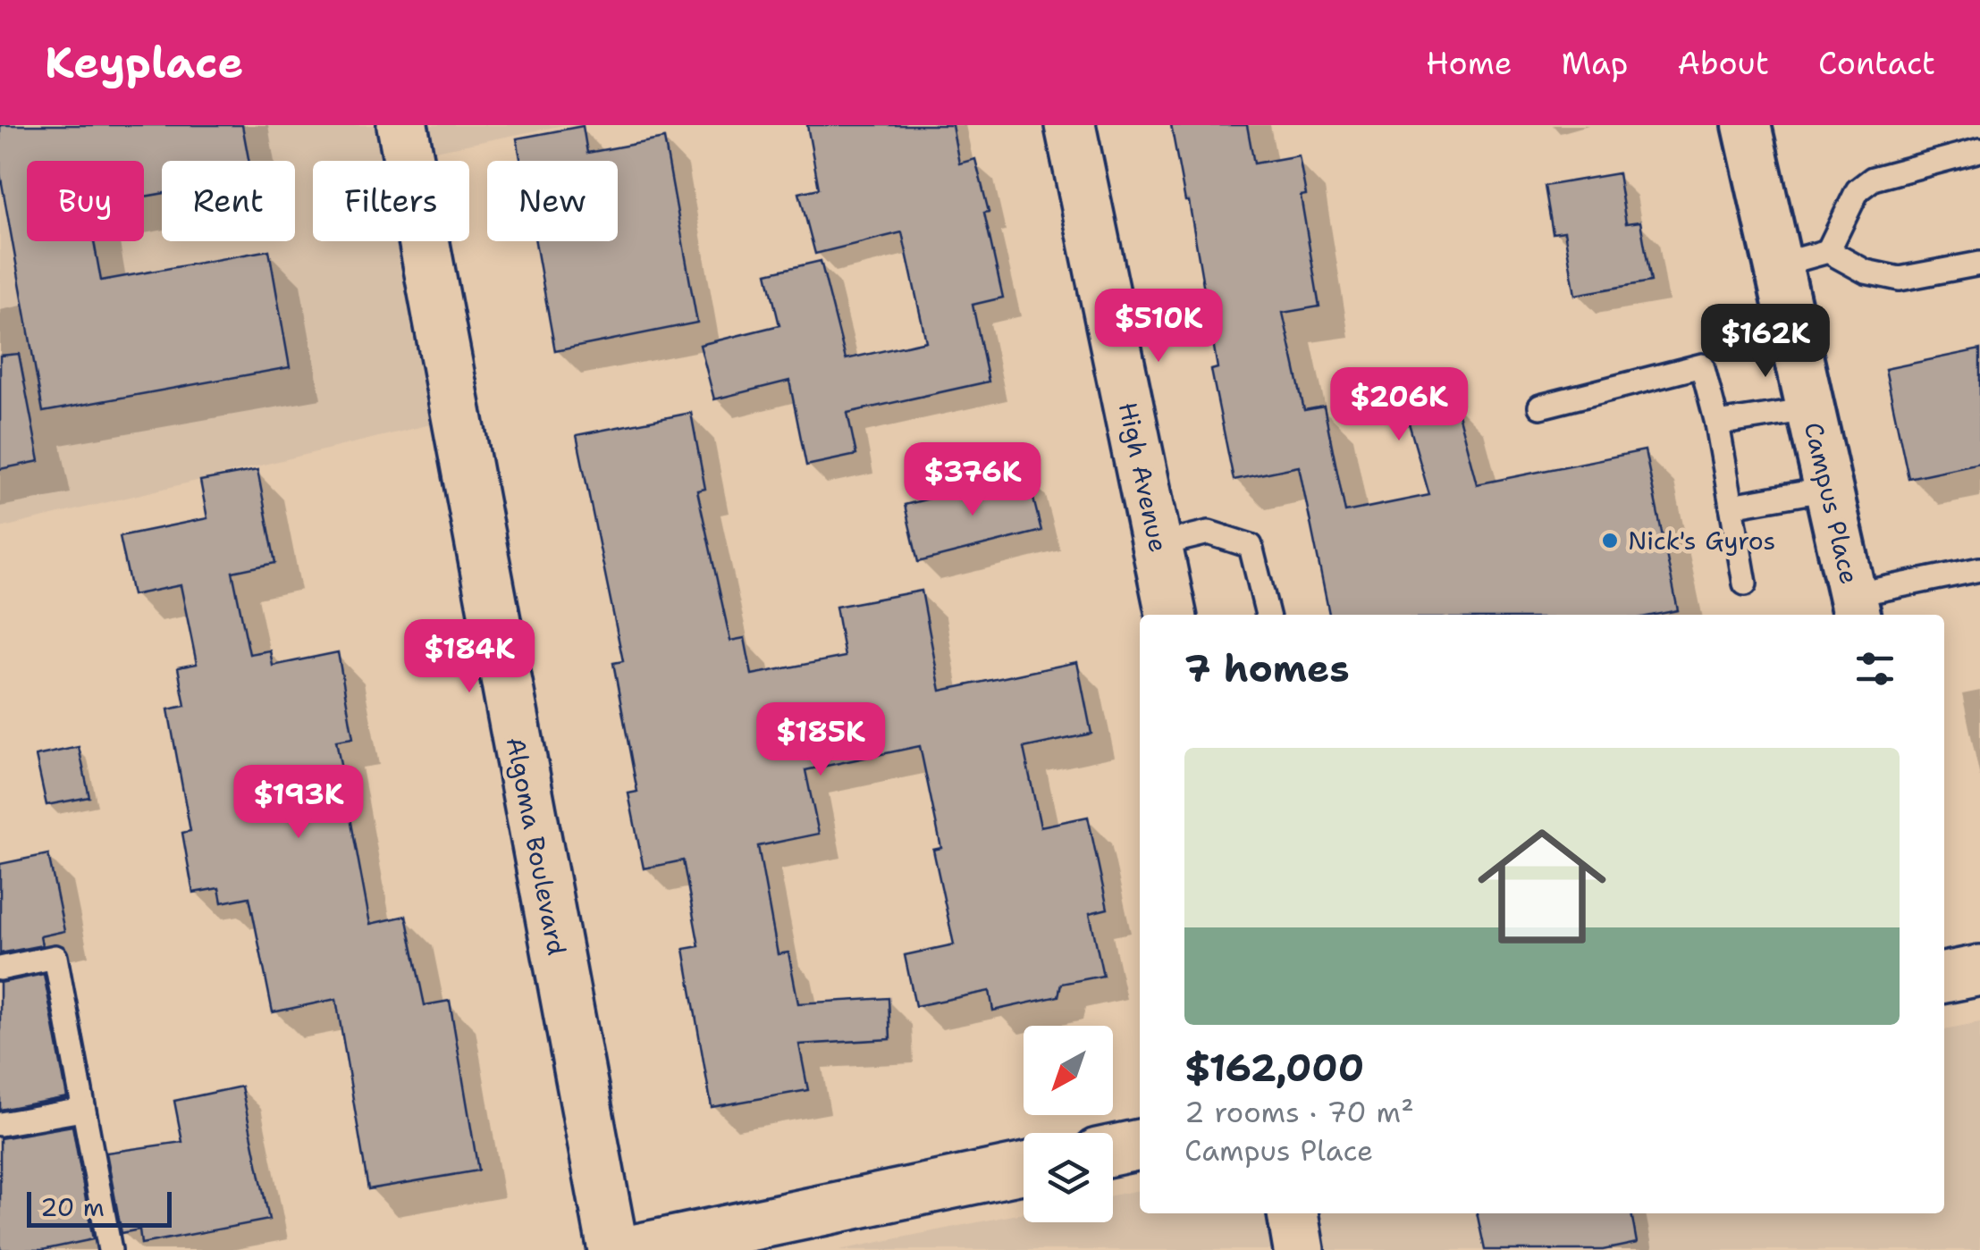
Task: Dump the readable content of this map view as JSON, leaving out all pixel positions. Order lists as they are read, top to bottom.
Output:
{
  "streets": {
    "main road": ["High Avenue", "Algoma Boulevard"],
    "street": ["Campus Place"]
  },
  "places": ["Nick's Gyros"],
  "scale_bar": "20 m",
  "north": "bottom left",
  "page": {
    "header": "Keyplace",
    "nav": [
      "Home",
      "Map",
      "About",
      "Contact"
    ],
    "chip": [
      "Buy",
      "Rent",
      "Filters",
      "New"
    ],
    "price": [
      "$510K",
      "$162K",
      "$206K",
      "$376K",
      "$184K",
      "$185K",
      "$193K"
    ],
    "heading": "7 homes",
    "list": [
      {
        "name": "$162,000",
        "note": "2 rooms · 70 m² · Campus Place"
      }
    ],
    "scale": "20 m"
  }
}
